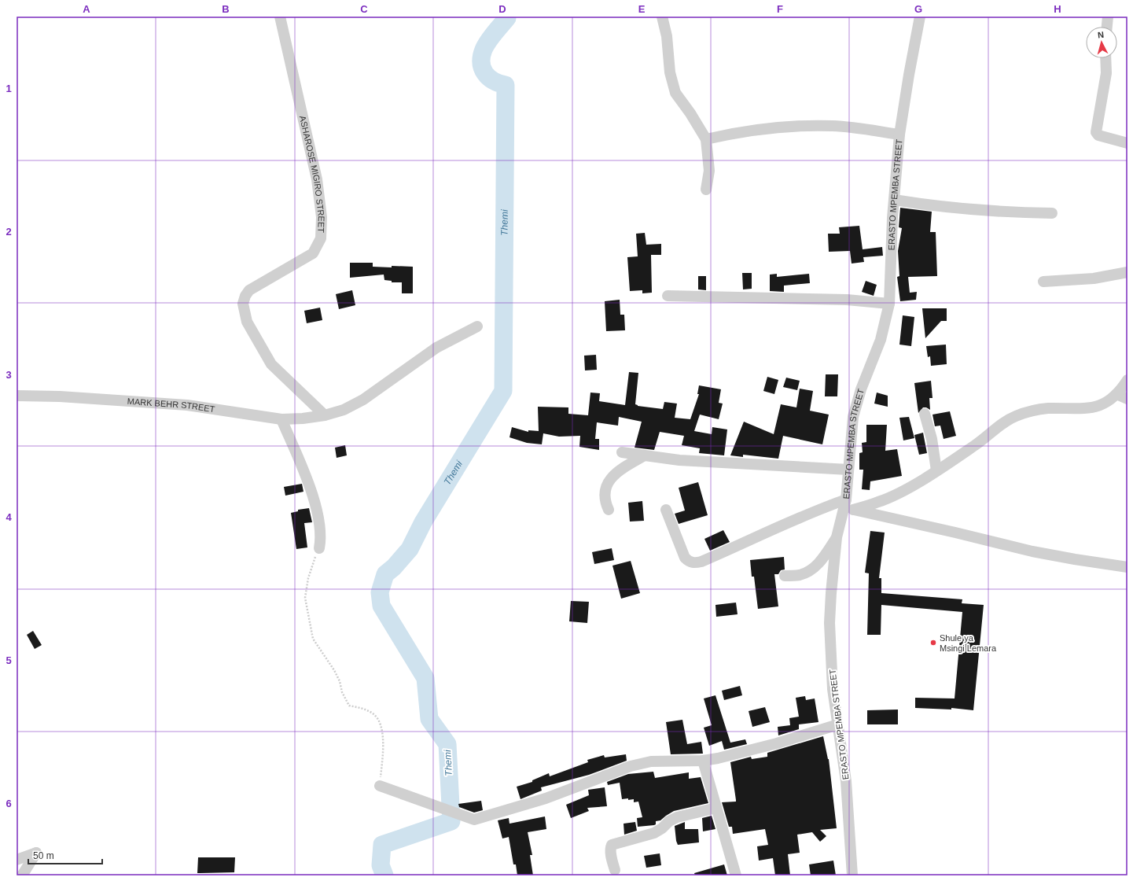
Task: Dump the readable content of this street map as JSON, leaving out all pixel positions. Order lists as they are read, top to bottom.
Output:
{
  "streets": {
    "street": ["ASHAROSE MIGIRO STREET", "ERASTO MPEMBA STREET", "MARK BEHR STREET"]
  },
  "crossings": [
    ["ASHAROSE MIGIRO STREET", "MARK BEHR STREET"]
  ],
  "water": ["Themi"],
  "places": ["Shule ya Msingi Lemara"],
  "scale_bar": "50 m",
  "north": "top",
  "grid": {
    "columns": [
      "A",
      "B",
      "C",
      "D",
      "E",
      "F",
      "G",
      "H"
    ],
    "rows": [
      "1",
      "2",
      "3",
      "4",
      "5",
      "6"
    ]
  }
}
